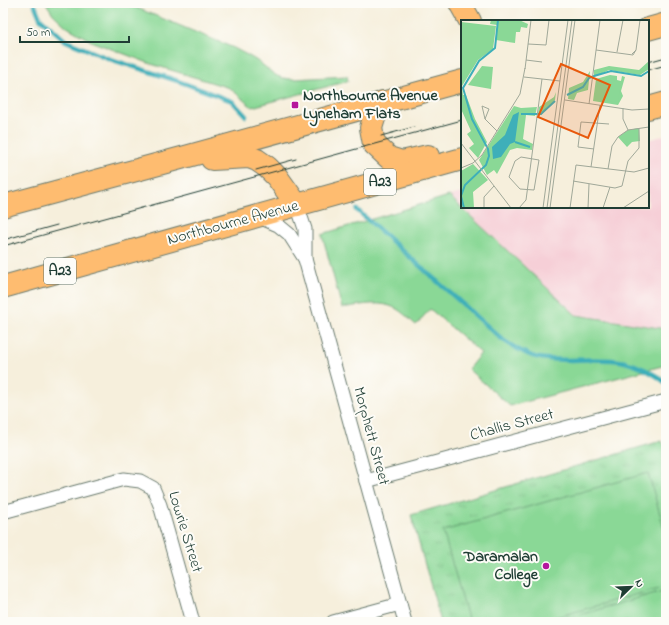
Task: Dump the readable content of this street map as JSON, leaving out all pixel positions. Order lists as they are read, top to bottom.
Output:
{
  "streets": {
    "highway": ["A23", "Northbourne Avenue"],
    "street": ["Challis Street", "Morphett Street", "Lowrie Street"]
  },
  "crossings": [
    ["Northbourne Avenue", "Morphett Street"],
    ["Challis Street", "Morphett Street"]
  ],
  "places": {
    "transit": ["Northbourne Avenue Lyneham Flats"],
    "other": ["Daramalan College"]
  },
  "scale_bar": "50 m",
  "north": "top right"
}
